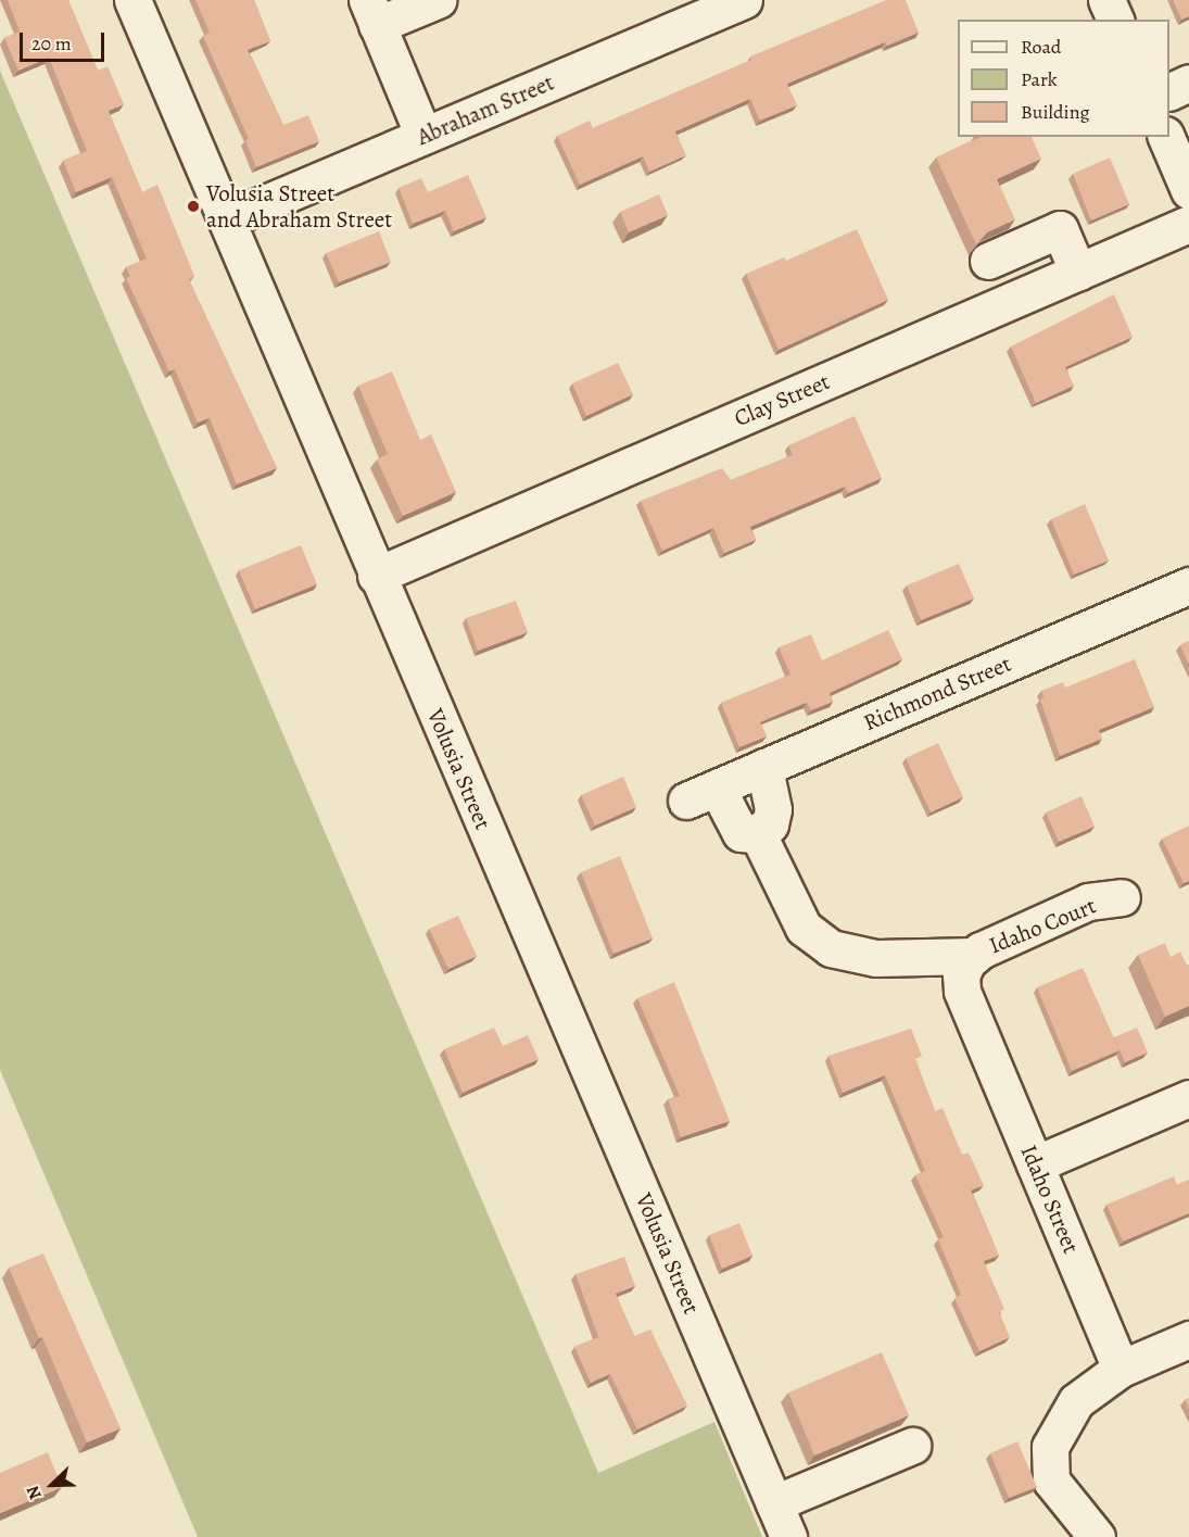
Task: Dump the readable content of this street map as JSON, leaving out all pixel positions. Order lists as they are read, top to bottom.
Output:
{
  "streets": {
    "street": [
      "Abraham Street",
      "Clay Street",
      "Richmond Street",
      "Volusia Street",
      "Idaho Court",
      "Idaho Street"
    ]
  },
  "crossings": [
    ["Abraham Street", "Volusia Street"],
    ["Clay Street", "Volusia Street"],
    ["Idaho Court", "Idaho Street"]
  ],
  "places": ["Volusia Street and Abraham Street"],
  "legend": ["Road", "Park", "Building"],
  "scale_bar": "20 m",
  "north": "bottom left"
}
